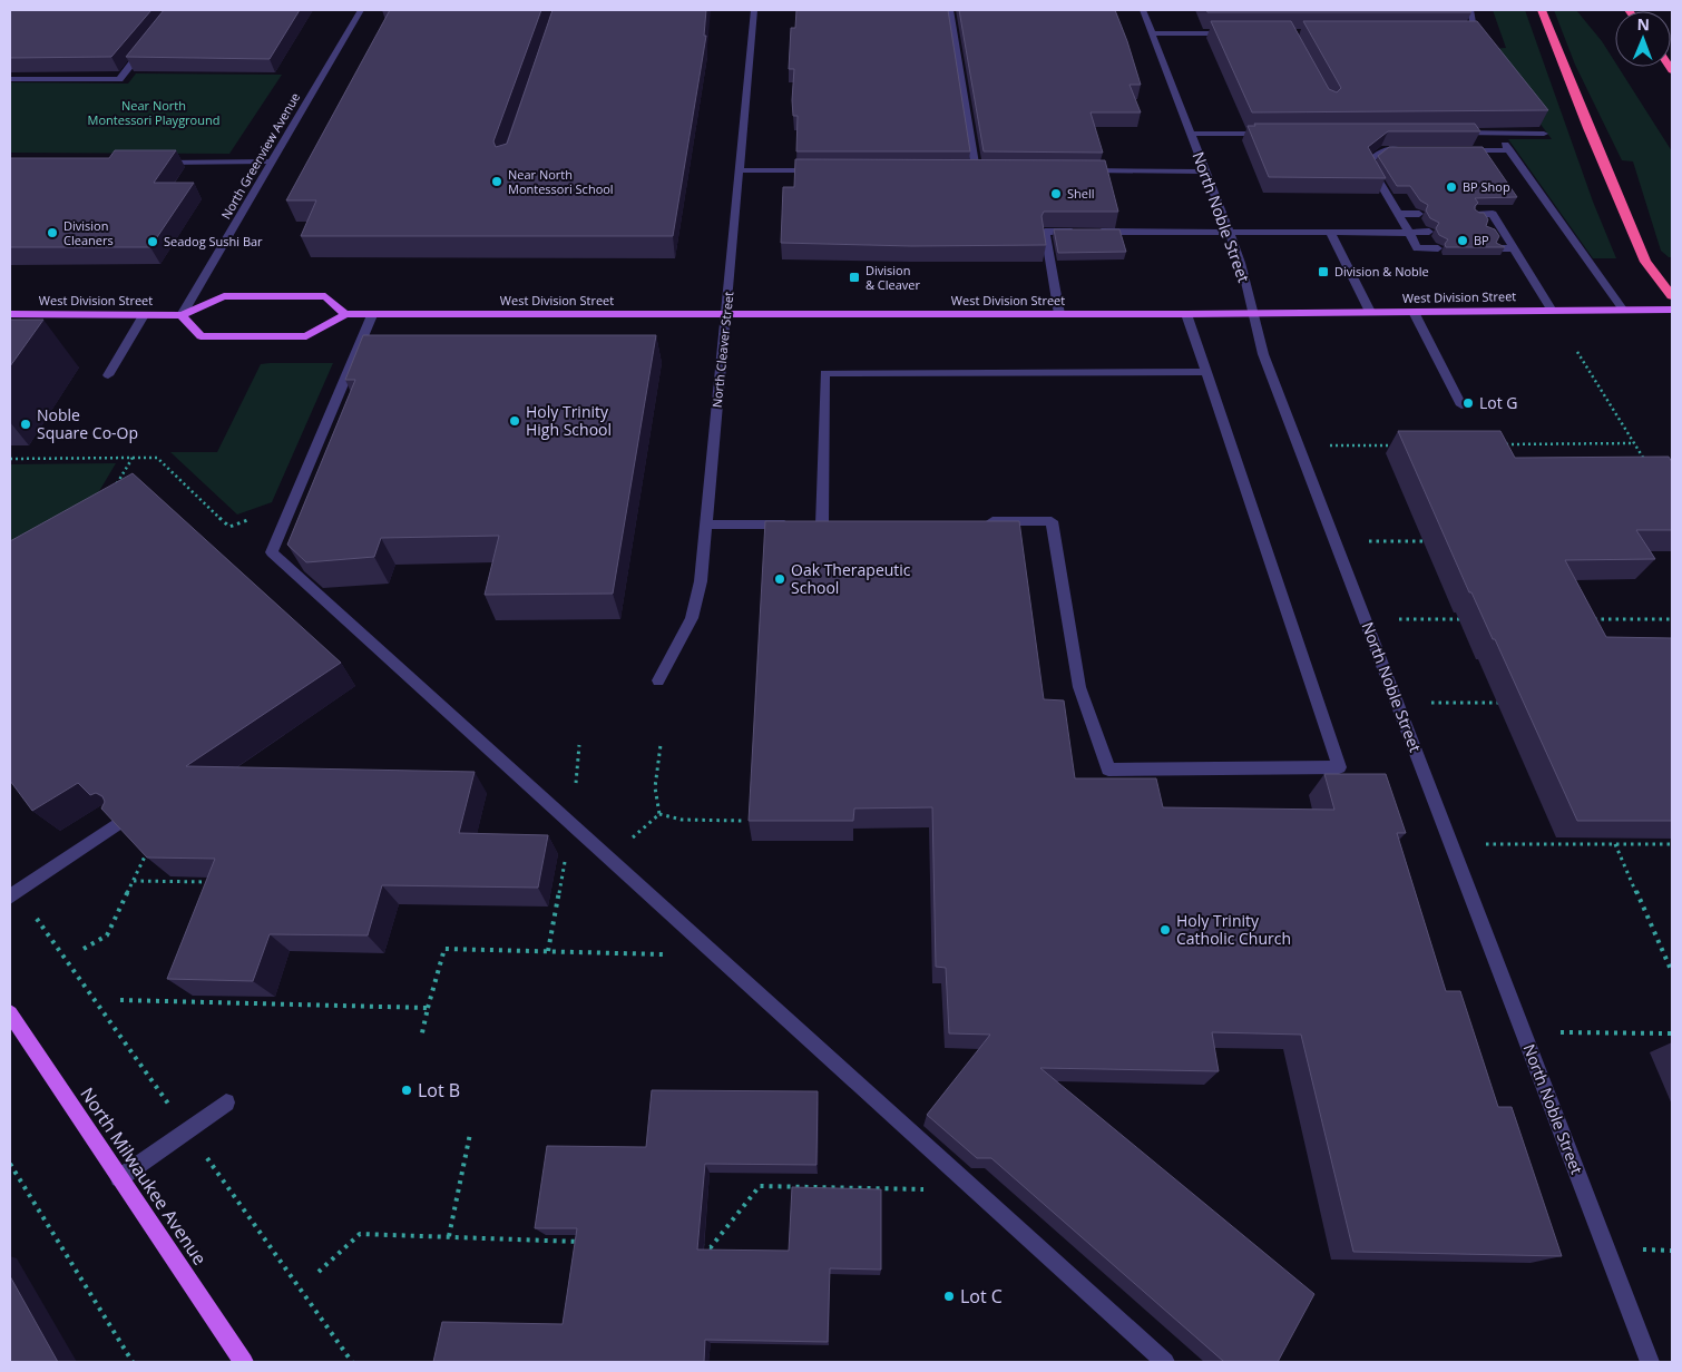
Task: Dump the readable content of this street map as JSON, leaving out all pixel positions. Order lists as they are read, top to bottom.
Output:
{
  "streets": {
    "main road": ["West Division Street", "North Milwaukee Avenue"],
    "street": ["North Greenview Avenue", "North Noble Street", "North Cleaver Street"]
  },
  "crossings": [
    ["North Greenview Avenue", "West Division Street"],
    ["North Noble Street", "West Division Street"],
    ["West Division Street", "North Cleaver Street"]
  ],
  "parks": ["Near North Montessori Playground"],
  "places": {
    "other": [
      "Near North Montessori School",
      "BP Shop",
      "Shell",
      "Division Cleaners",
      "BP",
      "Seadog Sushi Bar",
      "Lot G",
      "Holy Trinity High School",
      "Noble Square Co-Op",
      "Oak Therapeutic School",
      "Holy Trinity Catholic Church",
      "Lot B",
      "Lot C"
    ],
    "transit": ["Division & Noble", "Division & Cleaver"]
  },
  "north": "top"
}
